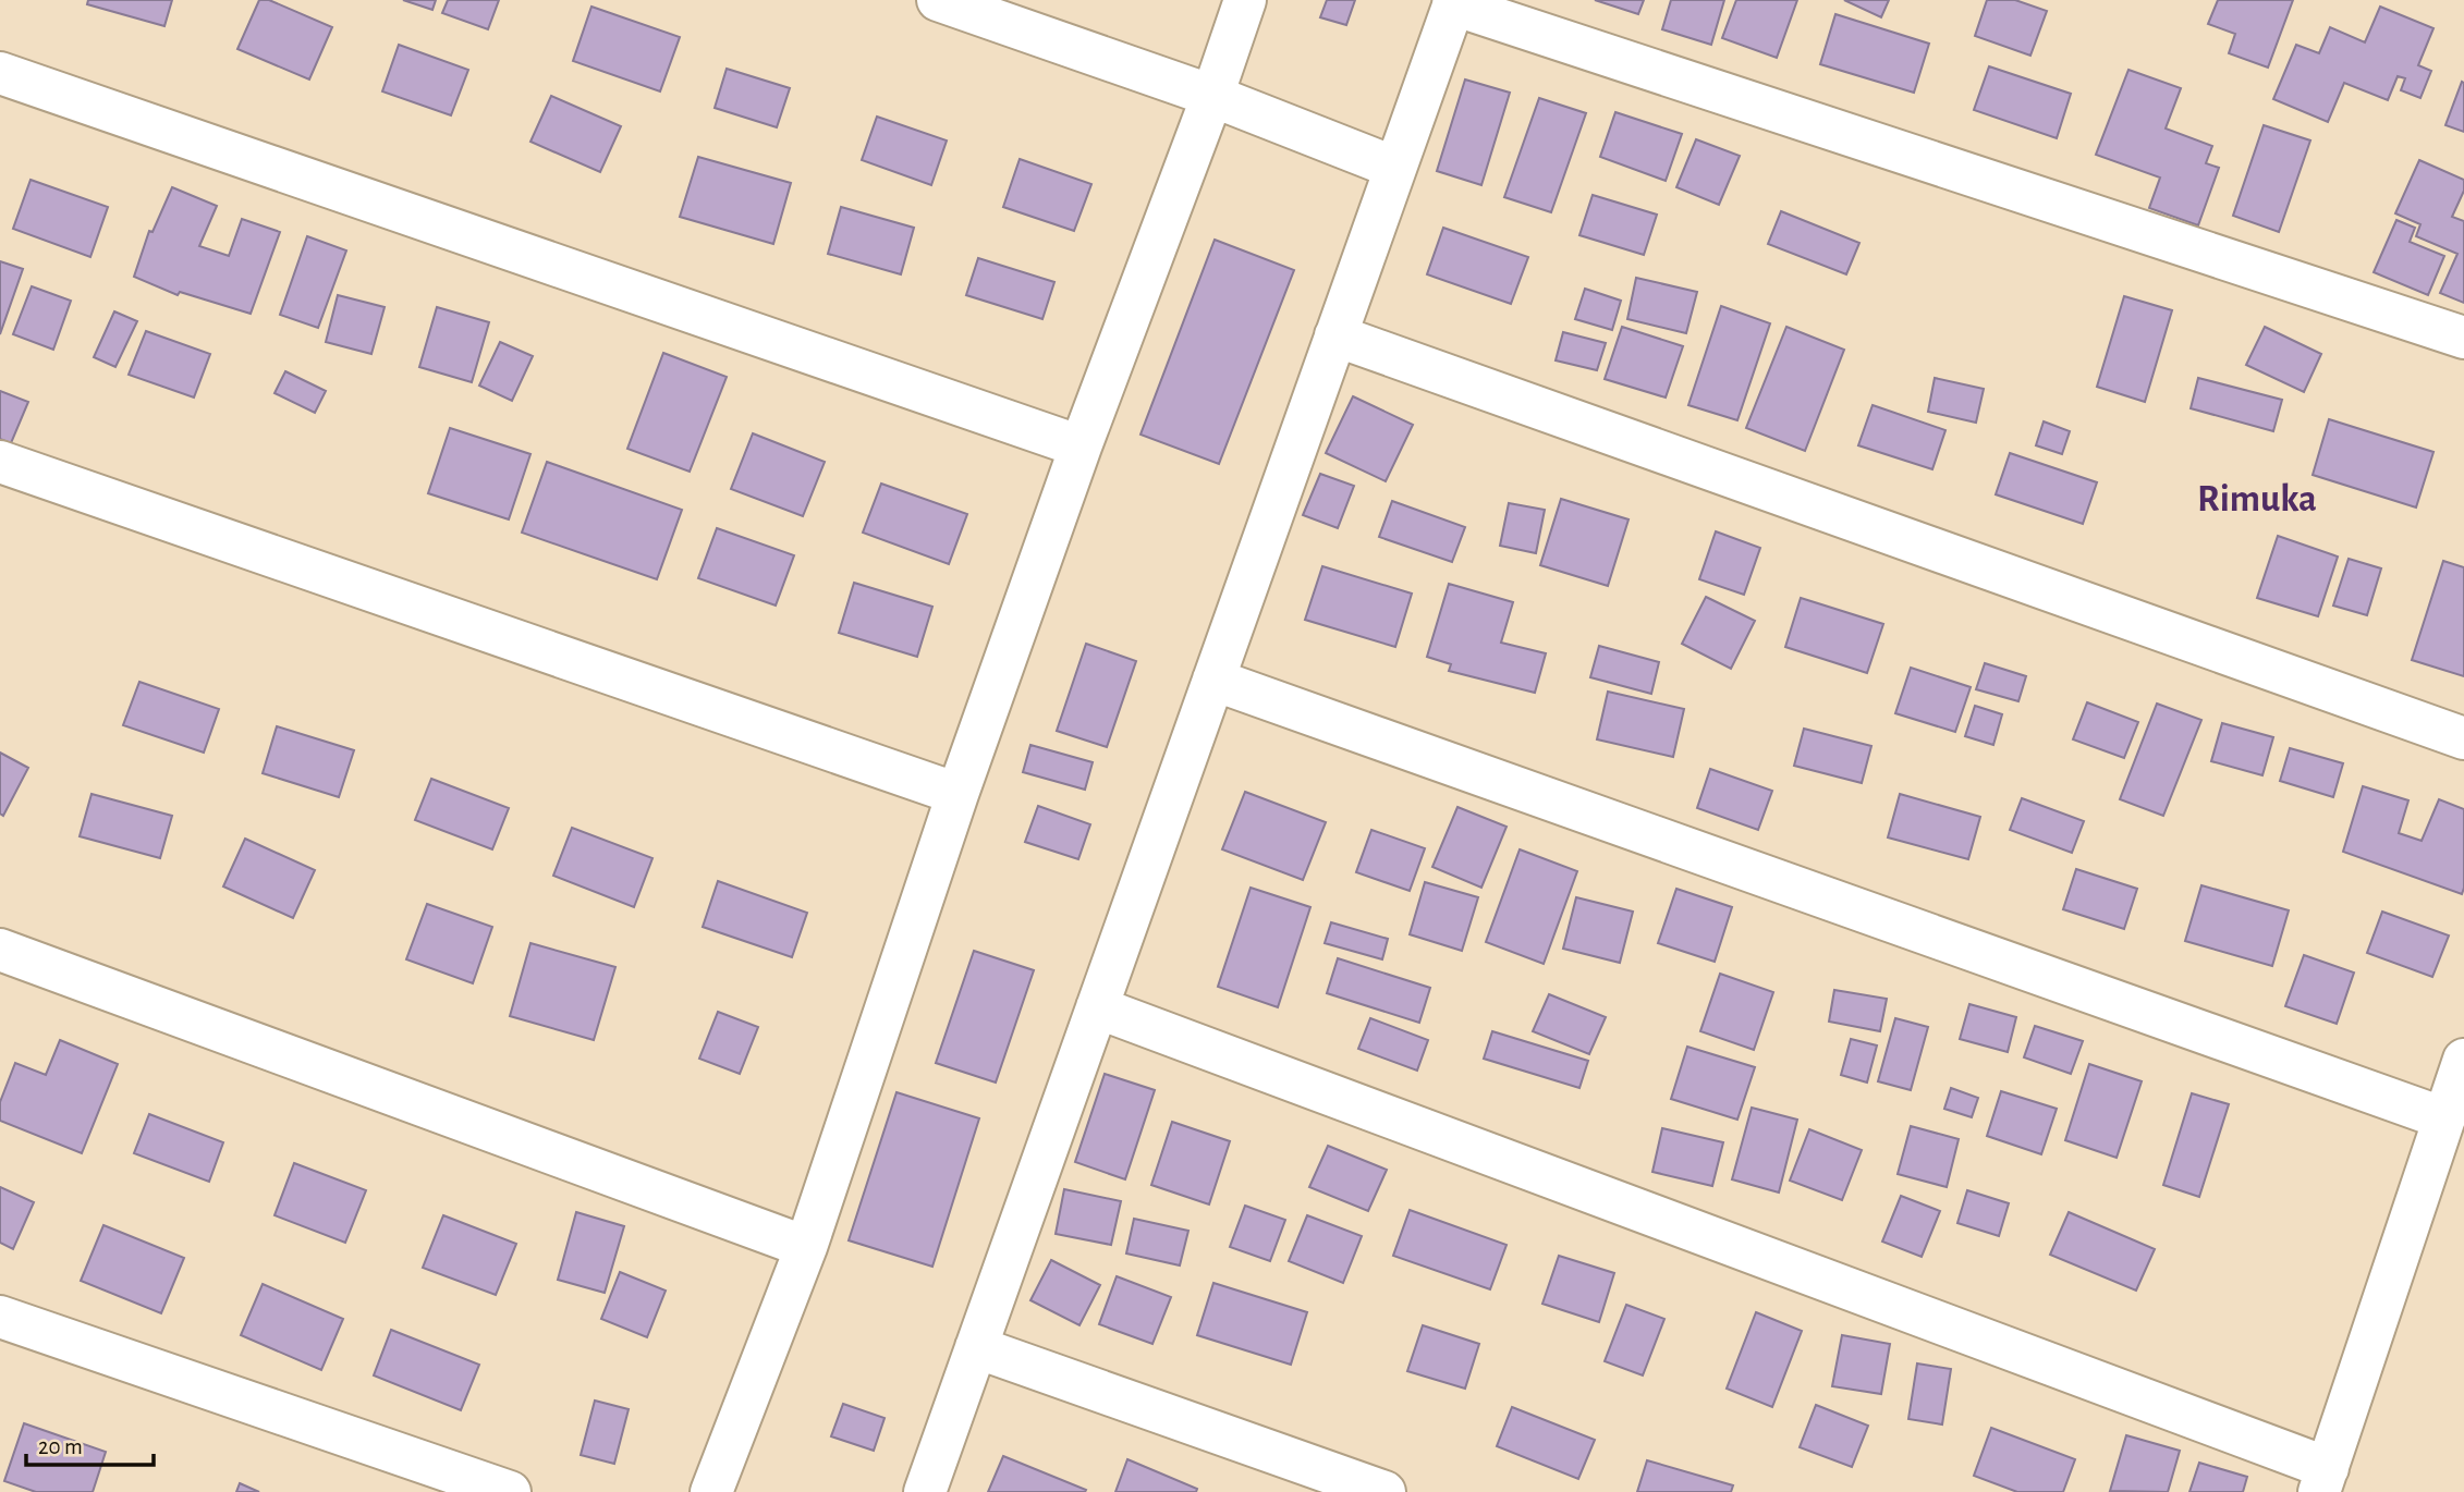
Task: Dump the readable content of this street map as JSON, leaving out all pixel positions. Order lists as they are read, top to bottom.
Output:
{
  "districts": ["Rimuka"],
  "scale_bar": "20 m"
}
